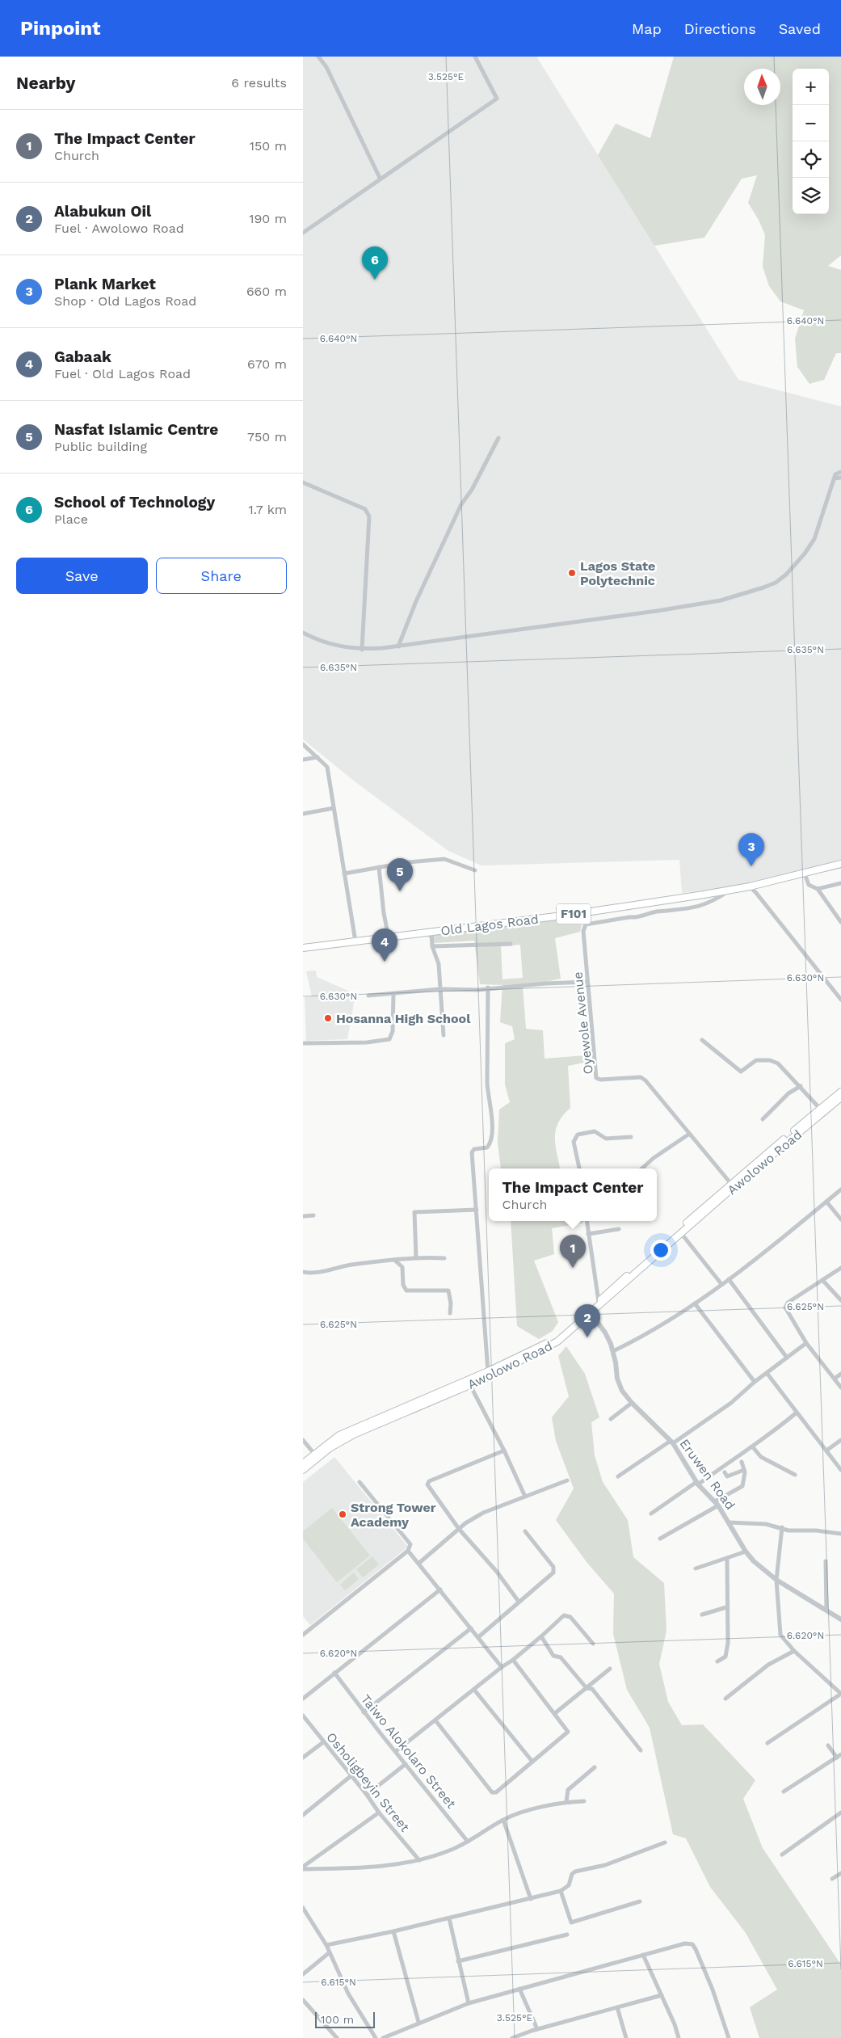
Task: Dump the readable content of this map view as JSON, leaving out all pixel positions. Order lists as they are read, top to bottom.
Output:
{
  "streets": {
    "main road": ["F101", "Old Lagos Road", "Awolowo Road"],
    "street": [
      "Oyewole Avenue",
      "Eruwen Road",
      "Taiwo Alokolaro Street",
      "Osholigbeyin Street"
    ]
  },
  "crossings": [
    ["Old Lagos Road", "Oyewole Avenue"],
    ["Oyewole Avenue", "Awolowo Road"],
    ["Awolowo Road", "Eruwen Road"]
  ],
  "places": ["Lagos State Polytechnic", "Hosanna High School", "Strong Tower Academy"],
  "scale_bar": "100 m",
  "north": "top",
  "page": {
    "header": "Pinpoint",
    "nav": ["Map", "Directions", "Saved"],
    "heading": ["Nearby", "6 results"],
    "map_buttons": ["+", "−"],
    "list": [
      {
        "mark": "1",
        "name": "The Impact Center",
        "note": "Church",
        "value": "150 m"
      },
      {
        "mark": "2",
        "name": "Alabukun Oil",
        "note": "Fuel · Awolowo Road",
        "value": "190 m"
      },
      {
        "mark": "3",
        "name": "Plank Market",
        "note": "Shop · Old Lagos Road",
        "value": "660 m"
      },
      {
        "mark": "4",
        "name": "Gabaak",
        "note": "Fuel · Old Lagos Road",
        "value": "670 m"
      },
      {
        "mark": "5",
        "name": "Nasfat Islamic Centre",
        "note": "Public building",
        "value": "750 m"
      },
      {
        "mark": "6",
        "name": "School of Technology",
        "note": "Place",
        "value": "1.7 km"
      }
    ],
    "pins": [
      "6",
      "3",
      "5",
      "4",
      "1",
      "2"
    ],
    "buttons": ["Save", "Share"],
    "popup": ["The Impact Center", "Church"],
    "scale": "100 m"
  },
  "coordinates": [
    "3.525°E",
    "6.640°N",
    "6.635°N",
    "6.630°N",
    "6.625°N",
    "6.620°N",
    "6.615°N"
  ]
}
